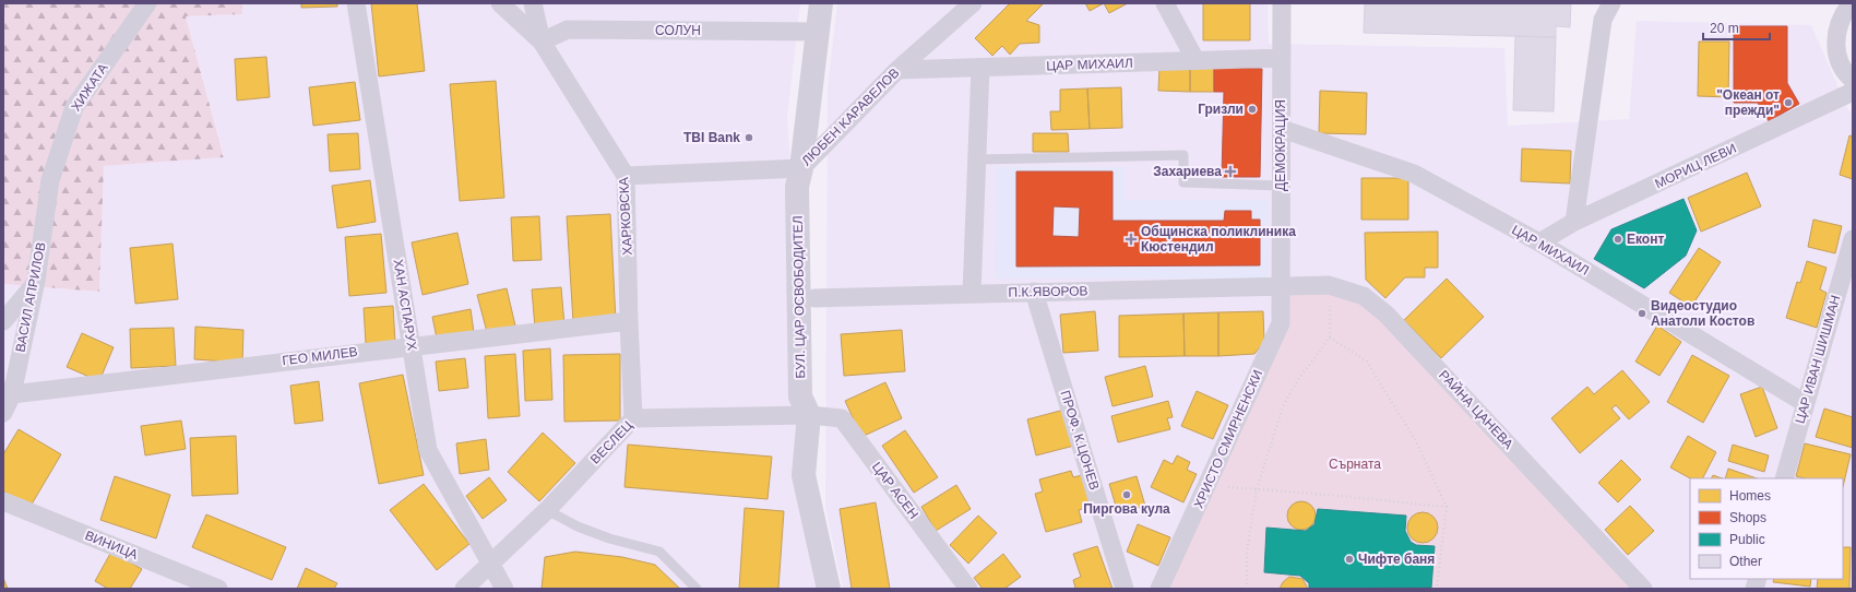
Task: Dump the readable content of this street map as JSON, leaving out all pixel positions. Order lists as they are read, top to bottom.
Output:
{
  "streets": {
    "main road": ["БУЛ. ЦАР ОСВОБОДИТЕЛ"],
    "street": [
      "СОЛУН",
      "ЦАР МИХАИЛ",
      "ХИЖАТА",
      "ЛЮБЕН KАРАВЕЛОВ",
      "ДЕМОКРАЦИЯ",
      "МОРИЦ ЛЕВИ",
      "ХАРКОВСКА",
      "П.К.ЯВОРОВ",
      "ВАСИЛ АПРИЛОВ",
      "ХАН АСПАРУХ",
      "ГЕО МИЛЕВ",
      "ЦАР ИВАН ШИШМАН",
      "РАЙНА ЦАНЕВА",
      "ХРИСТО СМИРНЕНСКИ",
      "ПРОФ. К.ЦОНЕВ",
      "ВЕСЛЕЦ",
      "ЦАР АСЕН",
      "ВИНИЦА"
    ]
  },
  "crossings": [
    ["СОЛУН", "ХАРКОВСКА"],
    ["СОЛУН", "БУЛ. ЦАР ОСВОБОДИТЕЛ"],
    ["ЦАР МИХАИЛ", "ЛЮБЕН KАРАВЕЛОВ"],
    ["ЦАР МИХАИЛ", "ДЕМОКРАЦИЯ"],
    ["ЦАР МИХАИЛ", "МОРИЦ ЛЕВИ"],
    ["ЦАР МИХАИЛ", "ЦАР ИВАН ШИШМАН"],
    ["ХИЖАТА", "ВАСИЛ АПРИЛОВ"],
    ["ЛЮБЕН KАРАВЕЛОВ", "ХАРКОВСКА"],
    ["ЛЮБЕН KАРАВЕЛОВ", "БУЛ. ЦАР ОСВОБОДИТЕЛ"],
    ["ДЕМОКРАЦИЯ", "П.К.ЯВОРОВ"],
    ["ДЕМОКРАЦИЯ", "РАЙНА ЦАНЕВА"],
    ["ДЕМОКРАЦИЯ", "ХРИСТО СМИРНЕНСКИ"],
    ["ХАРКОВСКА", "ГЕО МИЛЕВ"],
    ["ХАРКОВСКА", "ВЕСЛЕЦ"],
    ["П.К.ЯВОРОВ", "РАЙНА ЦАНЕВА"],
    ["П.К.ЯВОРОВ", "ХРИСТО СМИРНЕНСКИ"],
    ["П.К.ЯВОРОВ", "ПРОФ. К.ЦОНЕВ"],
    ["ВАСИЛ АПРИЛОВ", "ГЕО МИЛЕВ"],
    ["БУЛ. ЦАР ОСВОБОДИТЕЛ", "ВЕСЛЕЦ"],
    ["БУЛ. ЦАР ОСВОБОДИТЕЛ", "ЦАР АСЕН"],
    ["ХАН АСПАРУХ", "ГЕО МИЛЕВ"],
    ["ХАН АСПАРУХ", "ВЕСЛЕЦ"],
    ["РАЙНА ЦАНЕВА", "ХРИСТО СМИРНЕНСКИ"],
    ["ВЕСЛЕЦ", "ЦАР АСЕН"]
  ],
  "parks": ["Сърната"],
  "places": {
    "other": [
      "\"Океан от прежди\"",
      "Гризли",
      "TBI Bank",
      "Еконт",
      "Видеостудио Анатоли Костов",
      "Пиргова кула",
      "Чифте баня"
    ],
    "health": ["Захариева", "Общинска поликлиника Кюстендил"]
  },
  "legend": [
    "Homes",
    "Shops",
    "Public",
    "Other"
  ],
  "scale_bar": "20 m"
}
